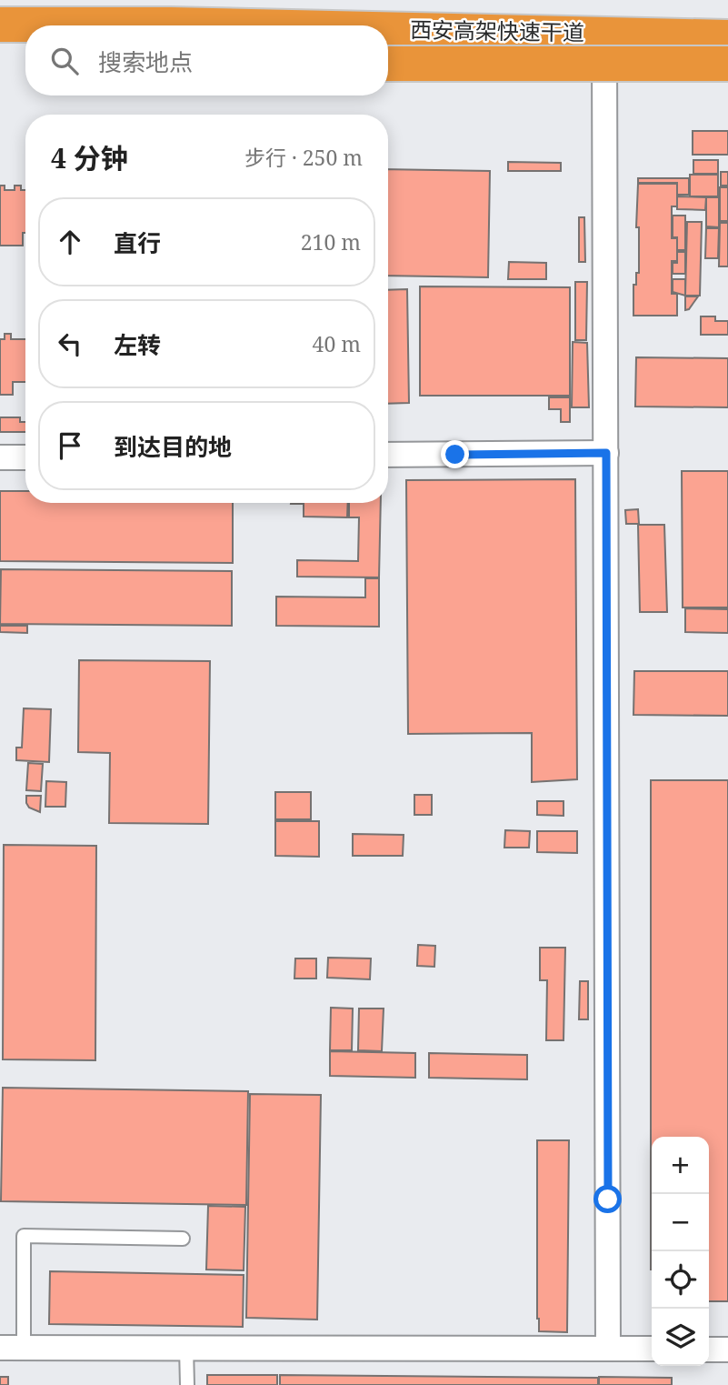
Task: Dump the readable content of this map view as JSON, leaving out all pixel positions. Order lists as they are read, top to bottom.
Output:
{
  "streets": {
    "highway": ["西安高架快速干道"]
  },
  "page": {
    "search": "搜索地点",
    "heading": ["4 分钟", "步行 · 250 m"],
    "list": [
      ["直行", "210 m"],
      ["左转", "40 m"],
      "到达目的地"
    ],
    "map_buttons": ["+", "−"]
  }
}
